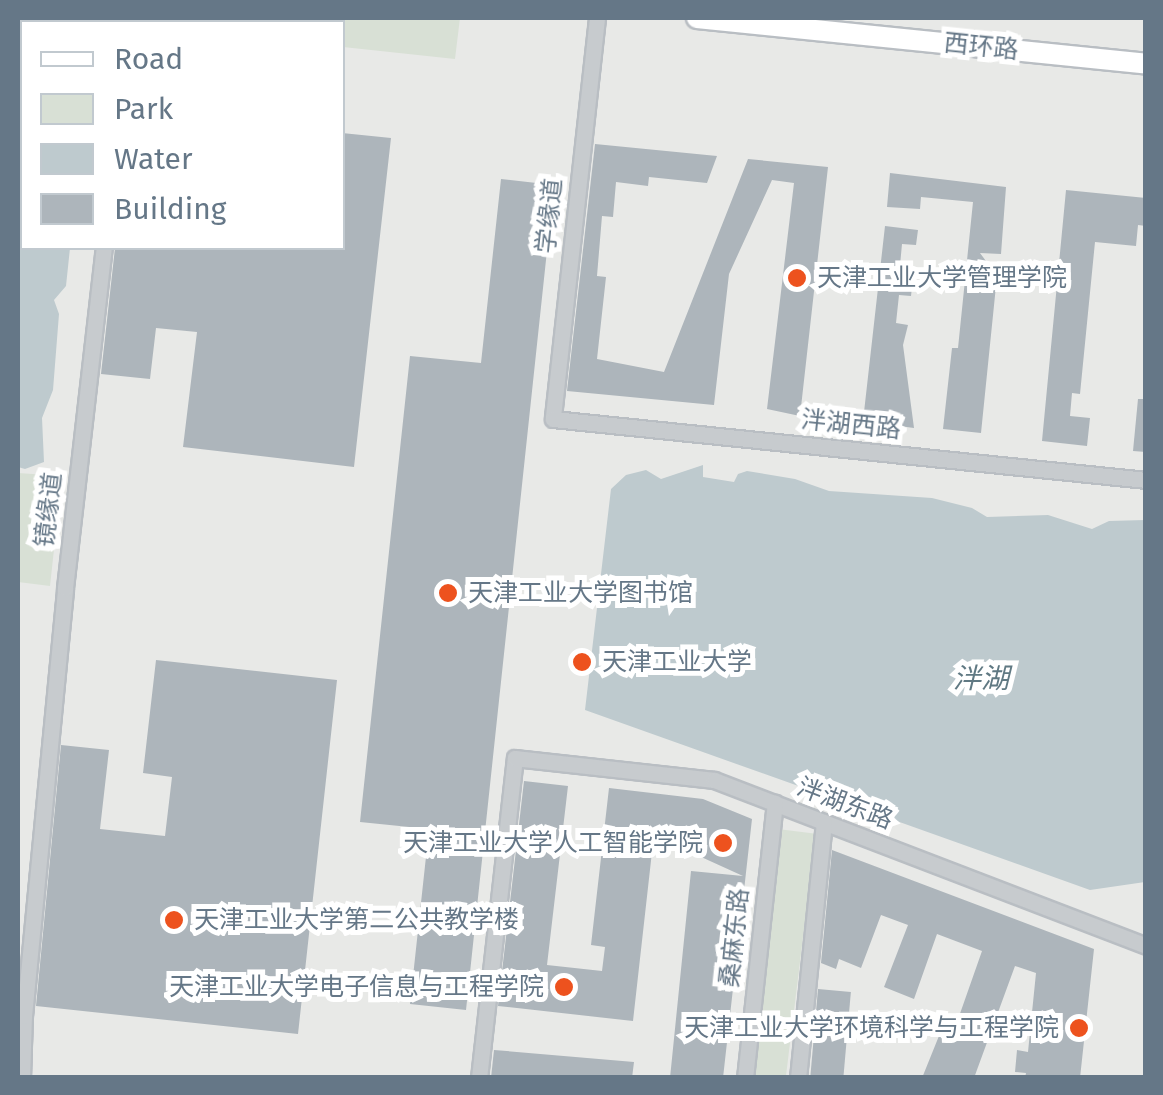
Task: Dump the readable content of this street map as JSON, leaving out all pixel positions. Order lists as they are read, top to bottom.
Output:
{
  "streets": {
    "street": [
      "西环路",
      "学缘道",
      "泮湖西路",
      "镜缘道",
      "泮湖东路",
      "桑麻东路"
    ]
  },
  "crossings": [
    ["学缘道", "泮湖西路"],
    ["泮湖东路", "桑麻东路"]
  ],
  "water": ["泮湖"],
  "places": [
    "天津工业大学管理学院",
    "天津工业大学图书馆",
    "天津工业大学",
    "天津工业大学人工智能学院",
    "天津工业大学第二公共教学楼",
    "天津工业大学电子信息与工程学院",
    "天津工业大学环境科学与工程学院"
  ],
  "legend": [
    "Road",
    "Park",
    "Water",
    "Building"
  ]
}
